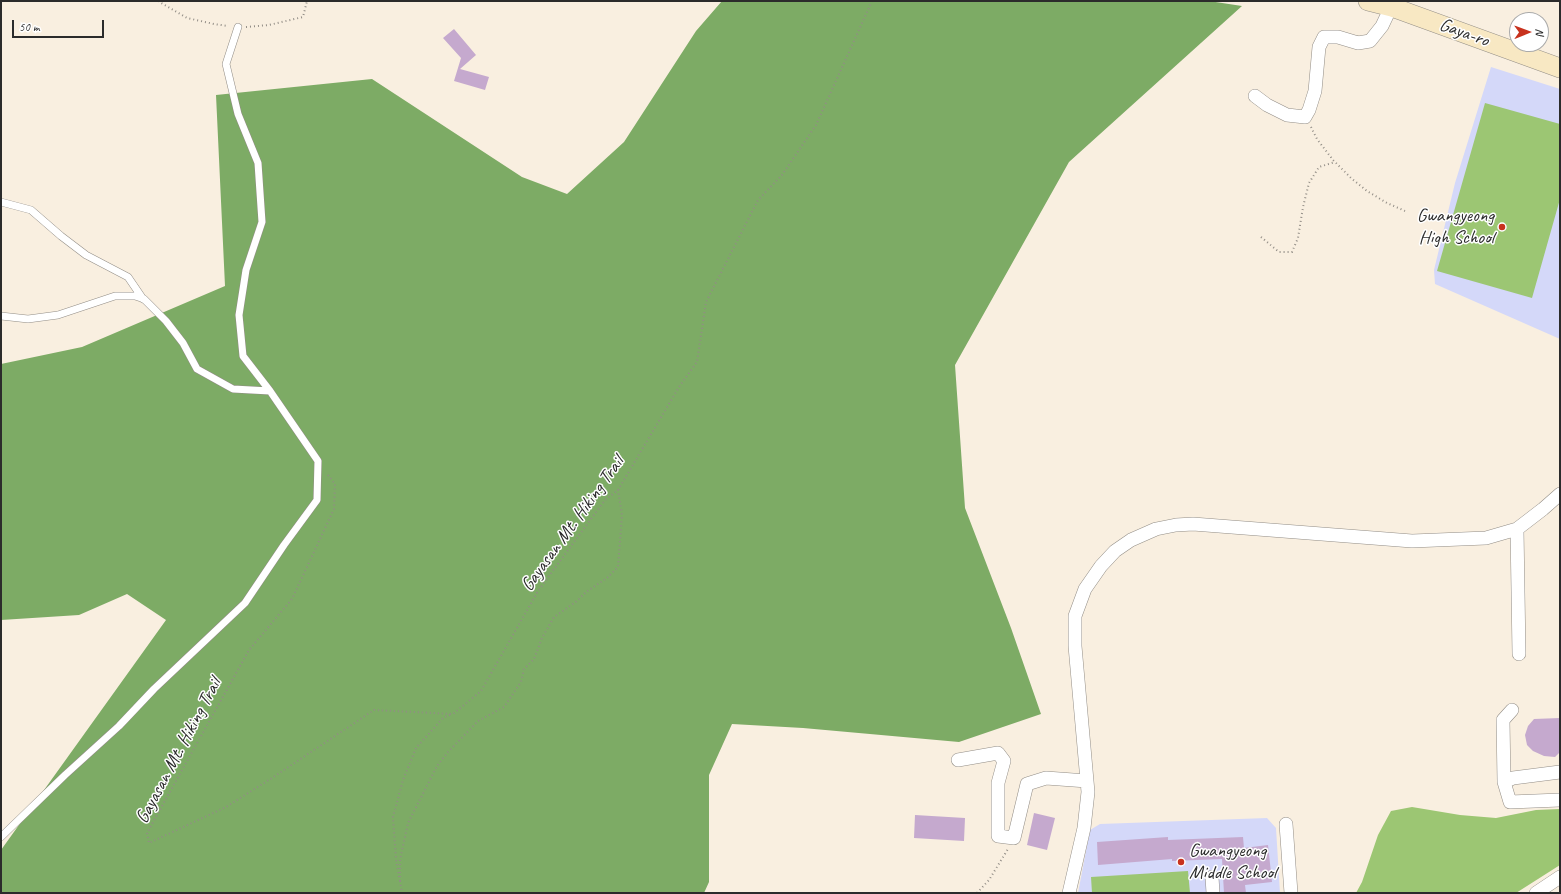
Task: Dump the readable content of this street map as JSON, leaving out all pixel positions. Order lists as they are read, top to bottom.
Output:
{
  "streets": {
    "street": ["Gaya-ro"],
    "path": ["Gayasan Mt. Hiking Trail"]
  },
  "places": ["Gwangyeong High School", "Gwangyeong Middle School"],
  "scale_bar": "50 m",
  "north": "right"
}
